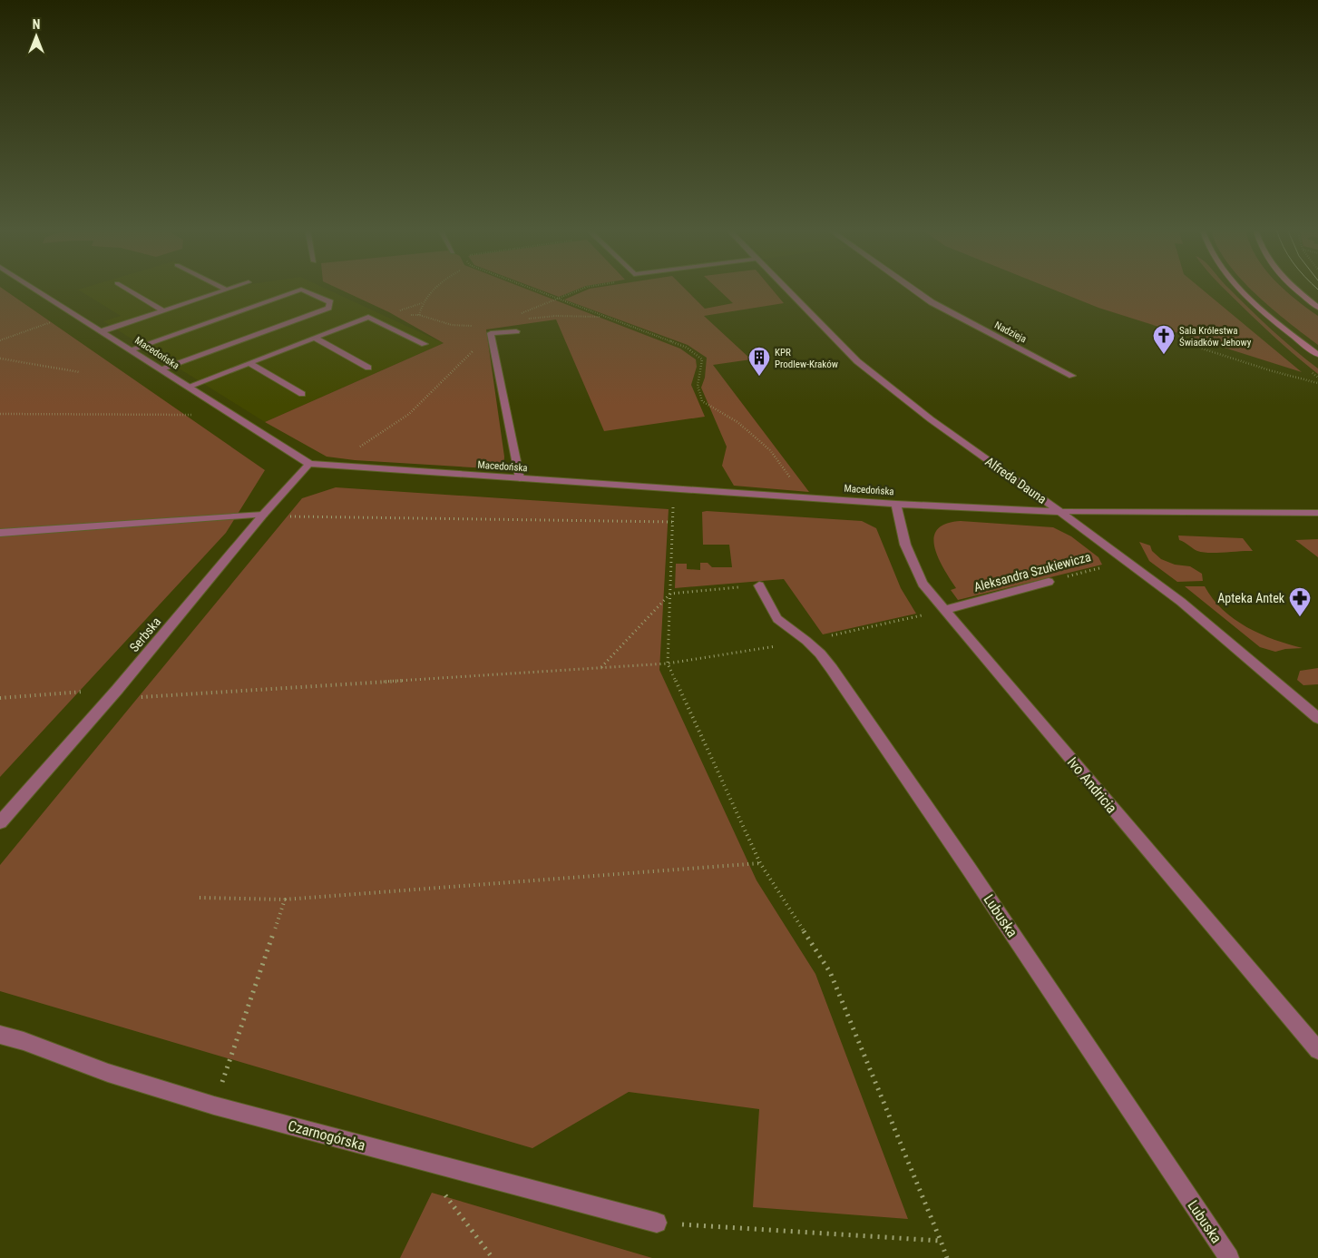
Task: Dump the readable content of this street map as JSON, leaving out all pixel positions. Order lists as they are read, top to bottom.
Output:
{
  "streets": {
    "street": [
      "Nadzieja",
      "Macedońska",
      "Alfreda Dauna",
      "Aleksandra Szukiewicza",
      "Serbska",
      "Ivo Andricia",
      "Lubuska",
      "Czarnogórska"
    ]
  },
  "crossings": [
    ["Macedońska", "Alfreda Dauna"],
    ["Macedońska", "Serbska"],
    ["Macedońska", "Ivo Andricia"],
    ["Alfreda Dauna", "Aleksandra Szukiewicza"],
    ["Aleksandra Szukiewicza", "Ivo Andricia"]
  ],
  "places": {
    "church": ["Sala Królestwa Świadków Jehowy"],
    "building": ["KPR Prodlew-Kraków"],
    "pharmacy": ["Apteka Antek"]
  },
  "north": "top"
}
